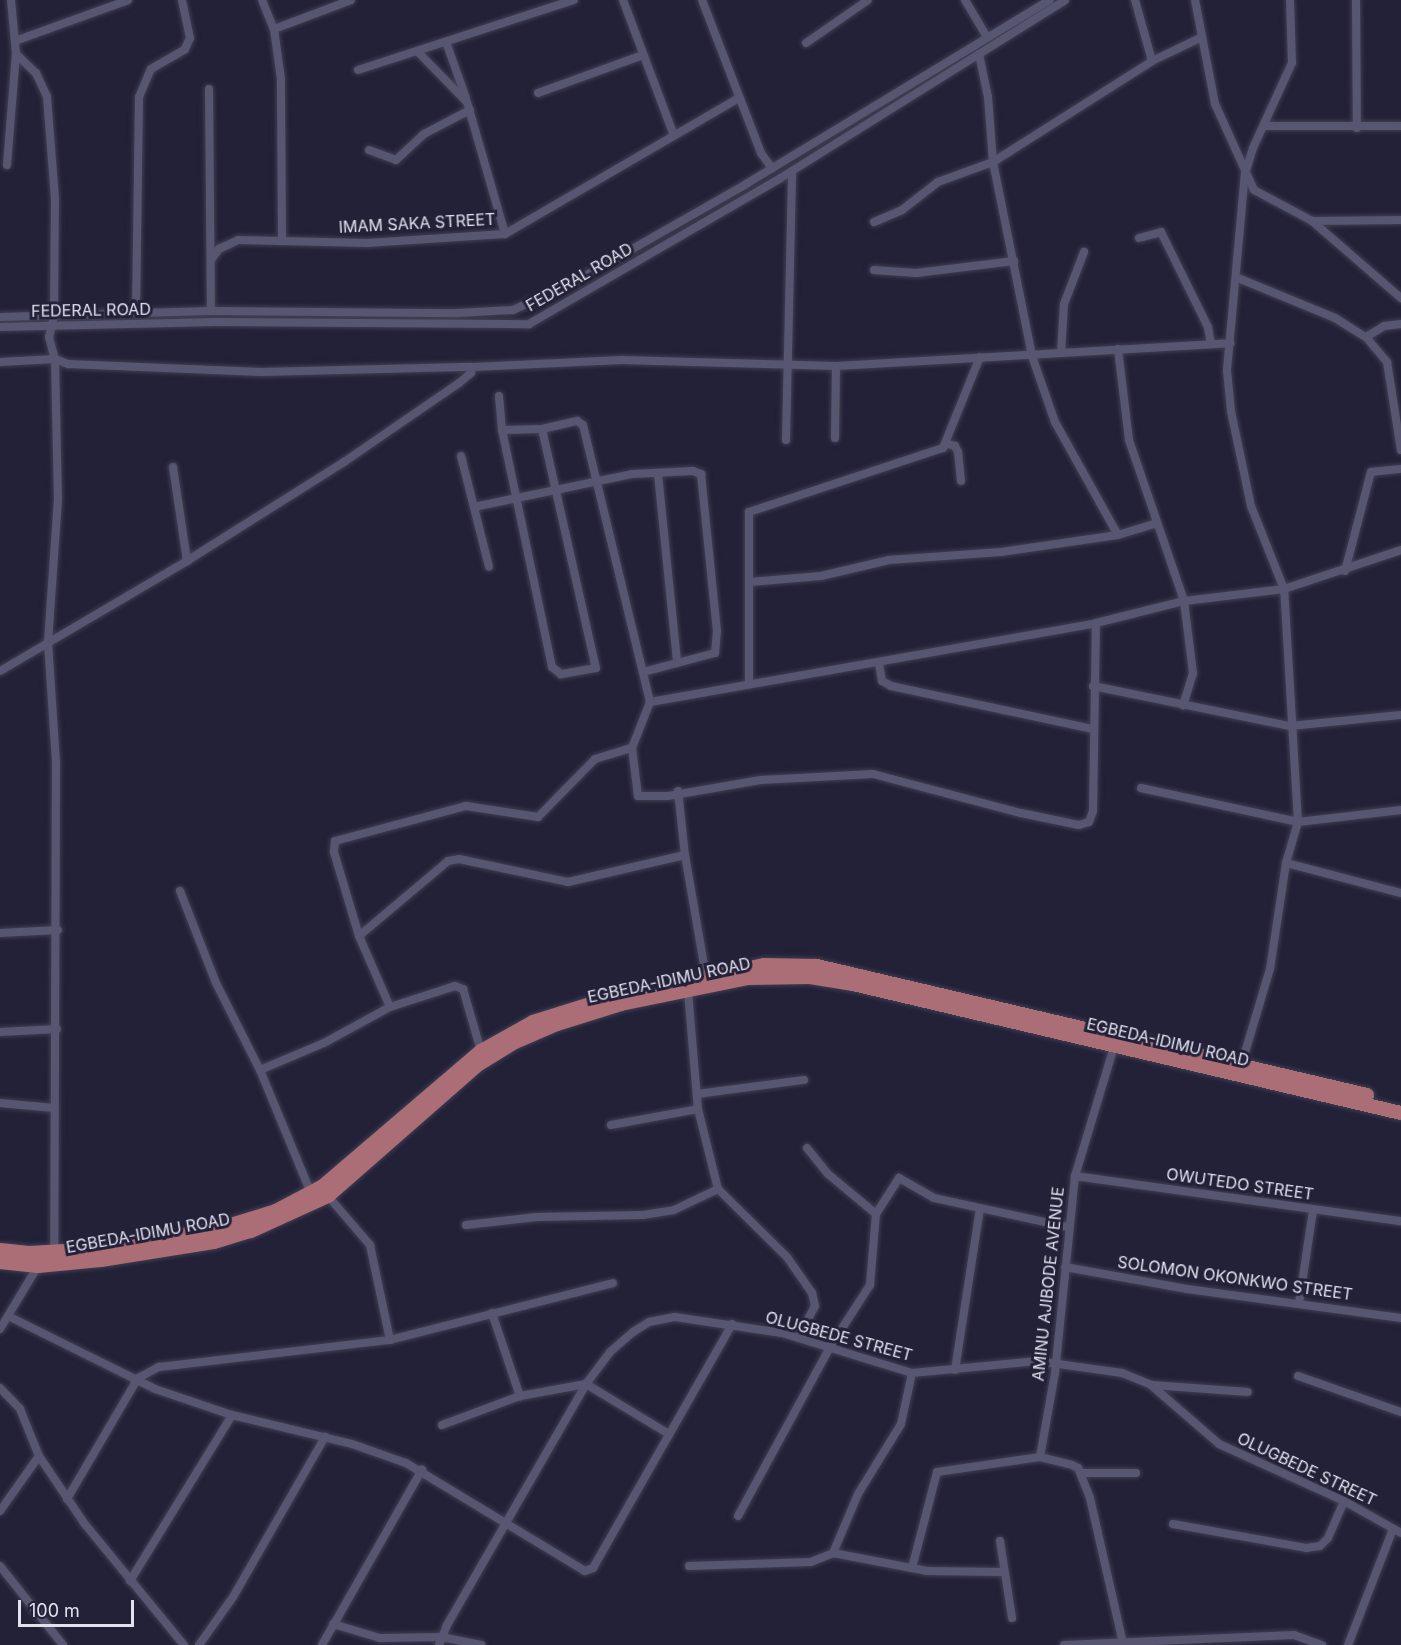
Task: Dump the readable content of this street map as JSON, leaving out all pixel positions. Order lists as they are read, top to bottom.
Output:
{
  "streets": {
    "main road": ["EGBEDA-IDIMU ROAD"],
    "street": [
      "IMAM SAKA STREET",
      "FEDERAL ROAD",
      "OWUTEDO STREET",
      "SOLOMON OKONKWO STREET",
      "AMINU AJIBODE AVENUE",
      "OLUGBEDE STREET"
    ]
  },
  "crossings": [
    ["EGBEDA-IDIMU ROAD", "AMINU AJIBODE AVENUE"],
    ["OWUTEDO STREET", "AMINU AJIBODE AVENUE"],
    ["SOLOMON OKONKWO STREET", "AMINU AJIBODE AVENUE"],
    ["AMINU AJIBODE AVENUE", "OLUGBEDE STREET"]
  ],
  "scale_bar": "100 m"
}
